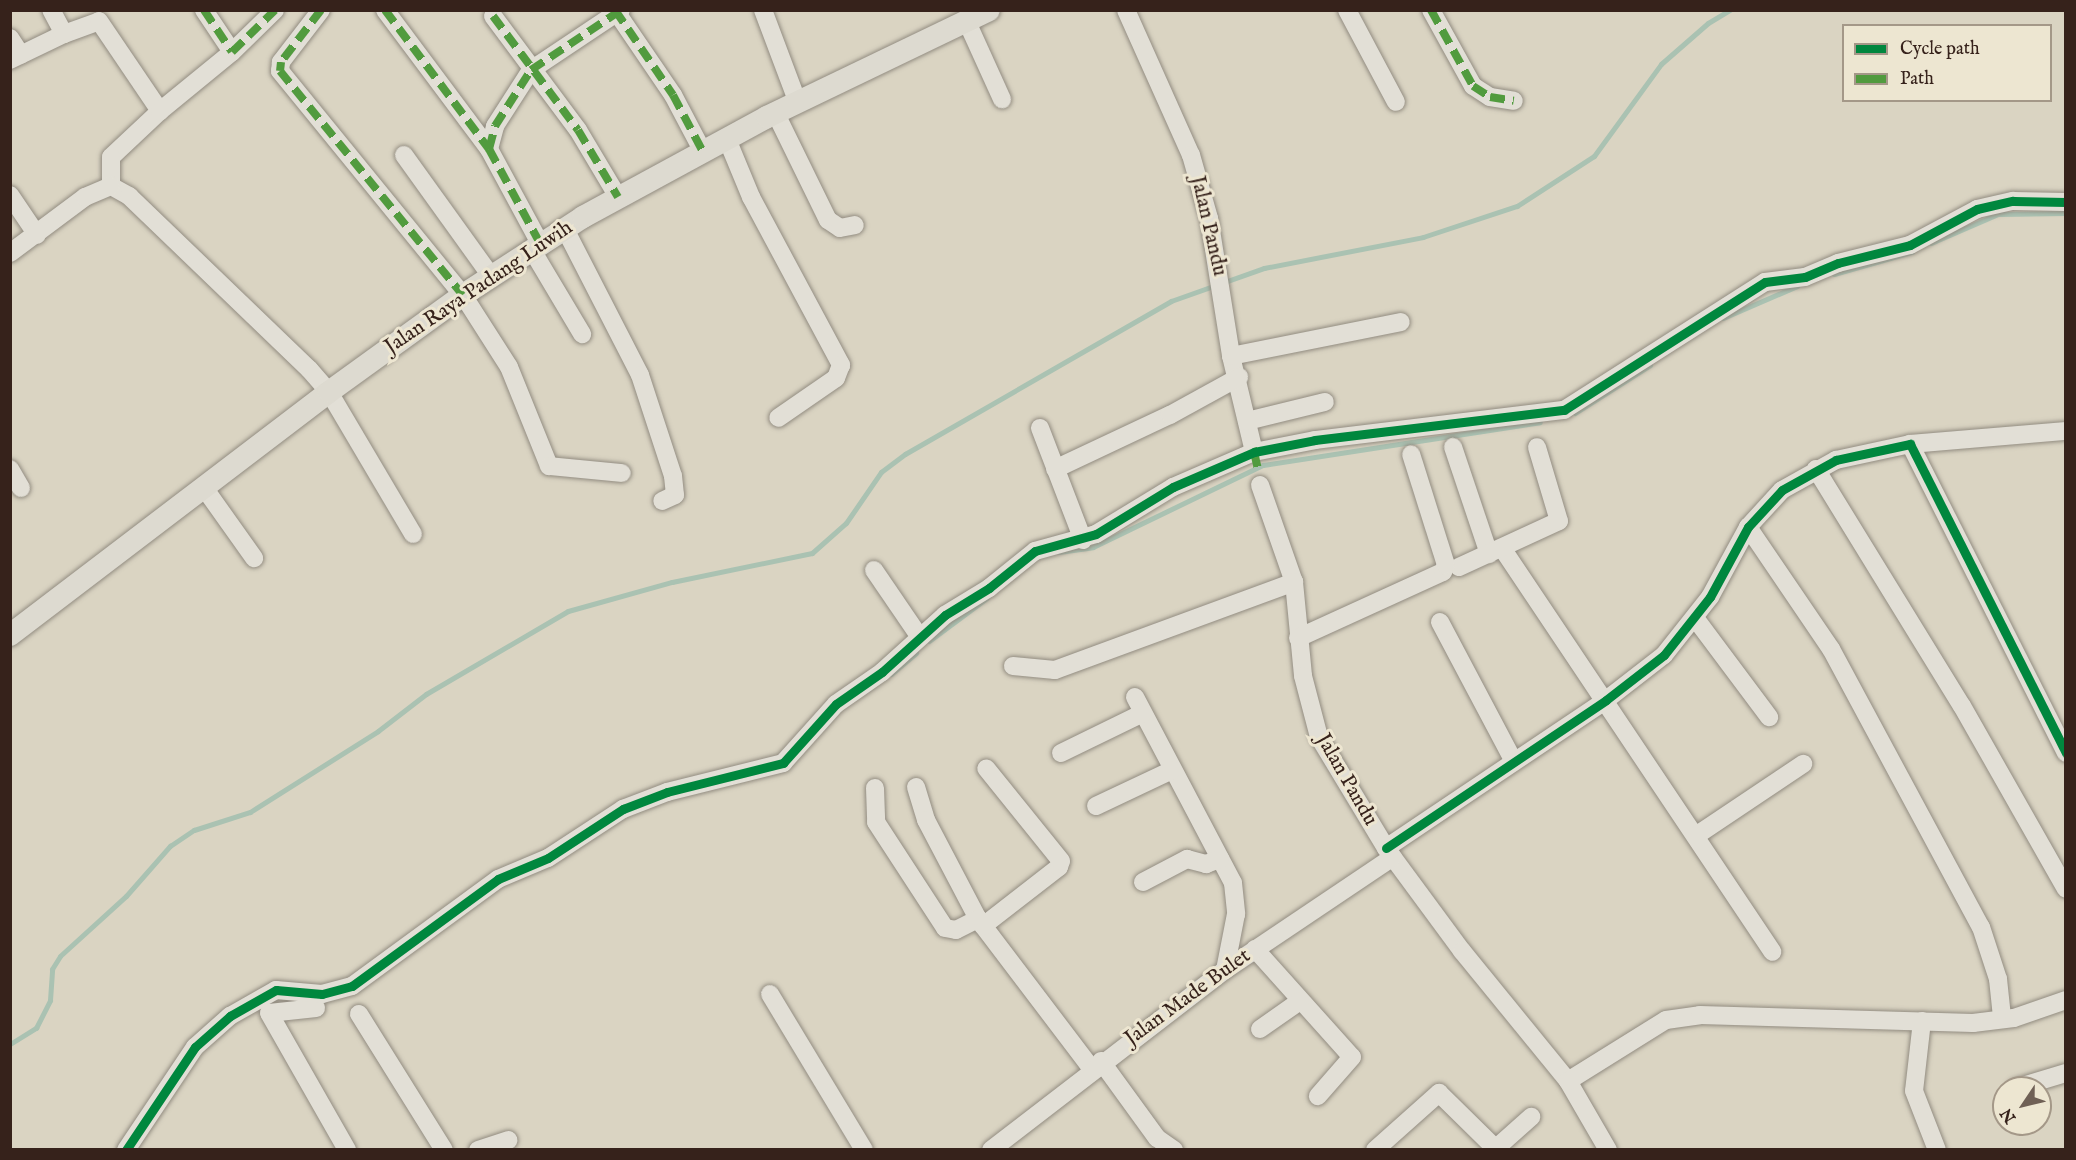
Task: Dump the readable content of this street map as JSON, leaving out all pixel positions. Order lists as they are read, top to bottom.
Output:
{
  "streets": {
    "main road": ["Jalan Raya Padang Luwih"],
    "street": ["Jalan Pandu", "Jalan Made Bulet"]
  },
  "crossings": [
    ["Jalan Pandu", "Jalan Made Bulet"]
  ],
  "legend": ["Cycle path", "Path"],
  "north": "bottom left"
}
